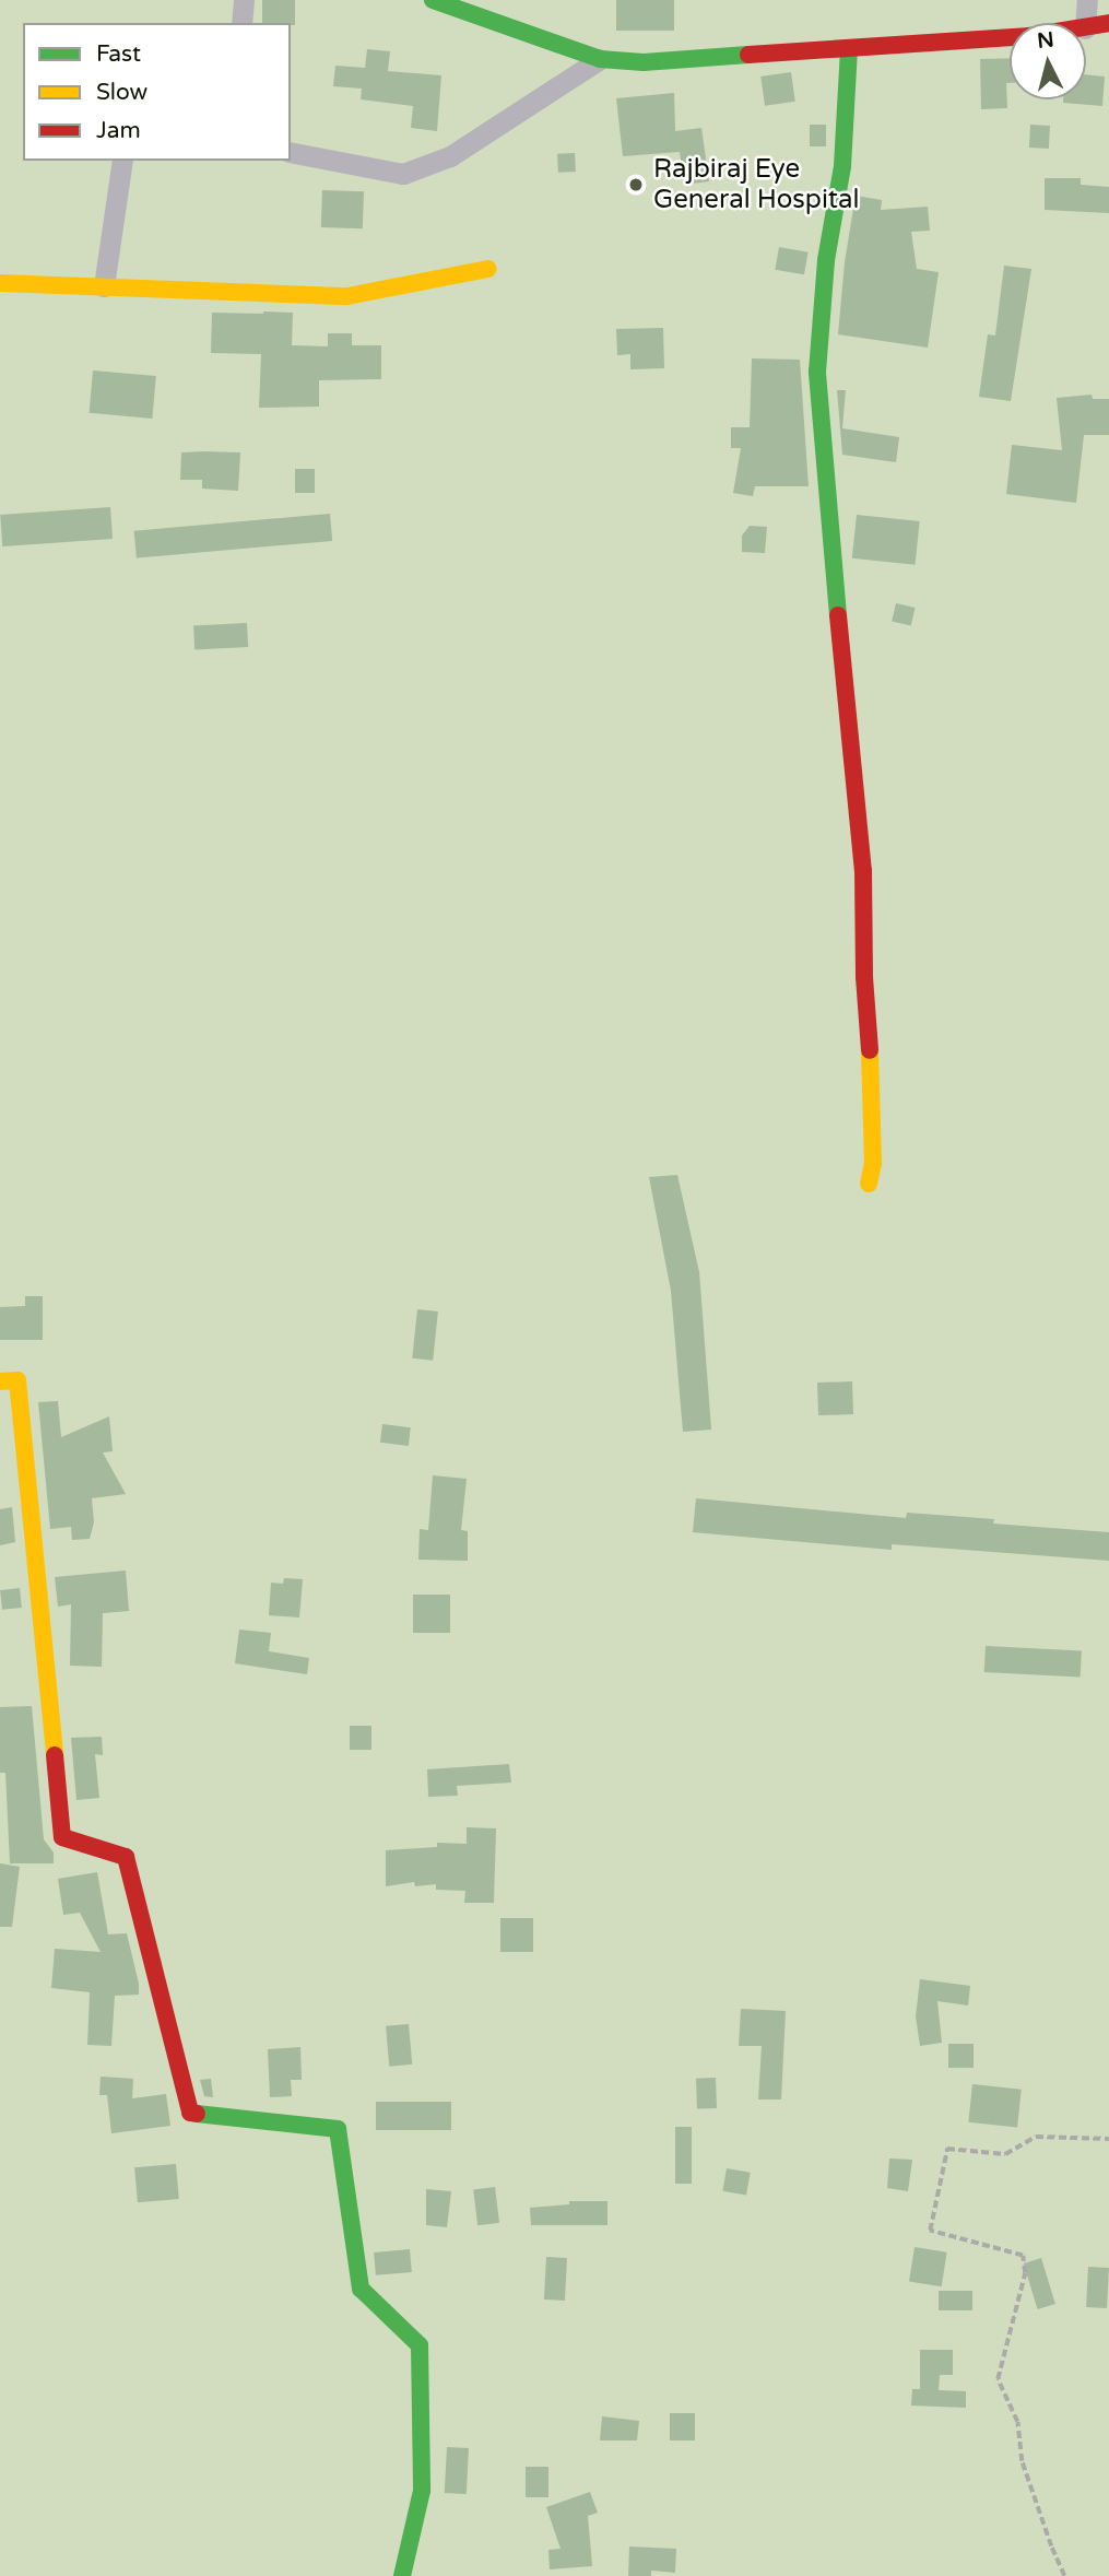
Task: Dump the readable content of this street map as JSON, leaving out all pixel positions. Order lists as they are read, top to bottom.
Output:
{
  "places": ["Rajbiraj Eye General Hospital"],
  "legend": ["Fast", "Slow", "Jam"],
  "north": "top"
}
